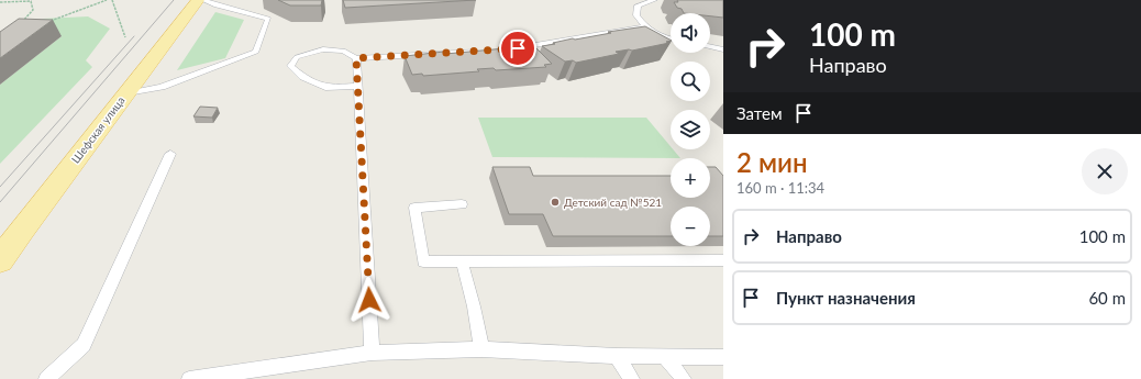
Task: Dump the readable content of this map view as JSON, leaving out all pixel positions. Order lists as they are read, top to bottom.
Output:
{
  "streets": {
    "main road": ["Шефская улица"]
  },
  "places": ["Детский сад №521"],
  "page": {
    "turn": ["100 m", "Направо"],
    "map_buttons": ["+", "−"],
    "then": "Затем",
    "heading": ["2 мин", "160 m · 11:34"],
    "list": [
      {
        "name": "Направо",
        "value": "100 m"
      },
      {
        "name": "Пункт назначения",
        "value": "60 m"
      }
    ]
  }
}
